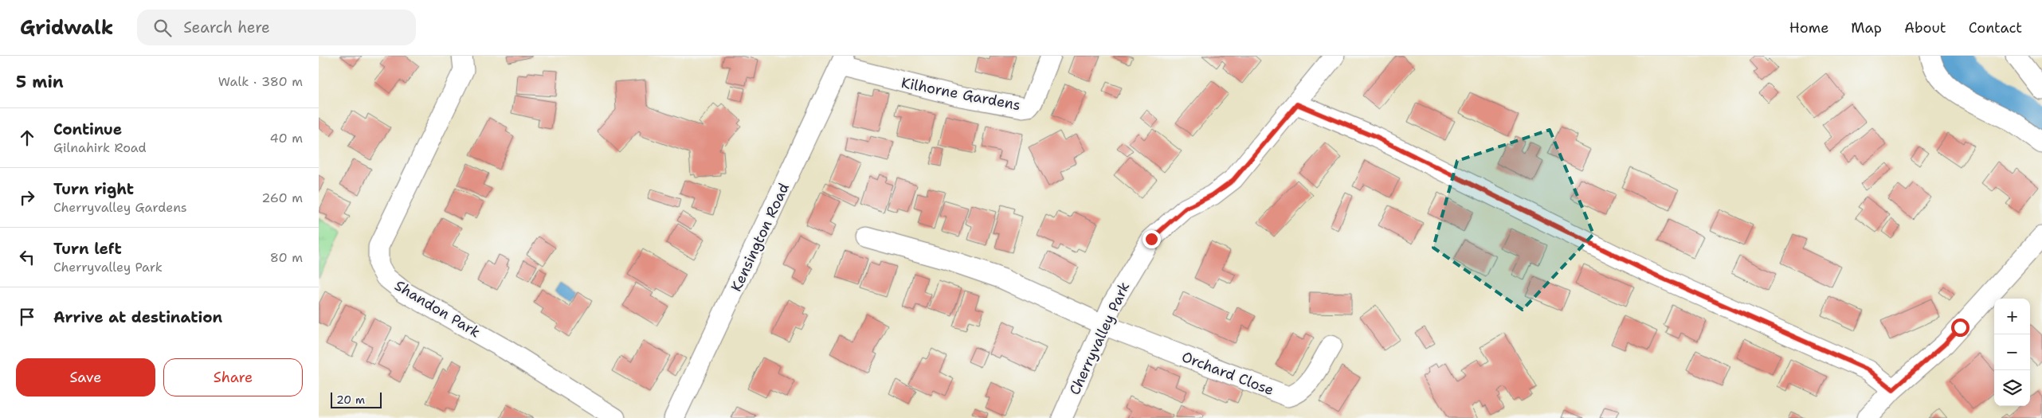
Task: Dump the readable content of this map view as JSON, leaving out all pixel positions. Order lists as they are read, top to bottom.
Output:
{
  "streets": {
    "street": [
      "Kilhorne Gardens",
      "Kensington Road",
      "Shandon Park",
      "Cherryvalley Park",
      "Orchard Close"
    ]
  },
  "crossings": [
    ["Kilhorne Gardens", "Kensington Road"],
    ["Cherryvalley Park", "Orchard Close"]
  ],
  "scale_bar": "20 m",
  "page": {
    "header": "Gridwalk",
    "search": "Search here",
    "nav": [
      "Home",
      "Map",
      "About",
      "Contact"
    ],
    "heading": ["5 min", "Walk · 380 m"],
    "list": [
      ["Continue", "Gilnahirk Road", "40 m"],
      ["Turn right", "Cherryvalley Gardens", "260 m"],
      ["Turn left", "Cherryvalley Park", "80 m"],
      "Arrive at destination"
    ],
    "map_buttons": ["+", "−"],
    "buttons": ["Save", "Share"],
    "scale": "20 m"
  }
}
